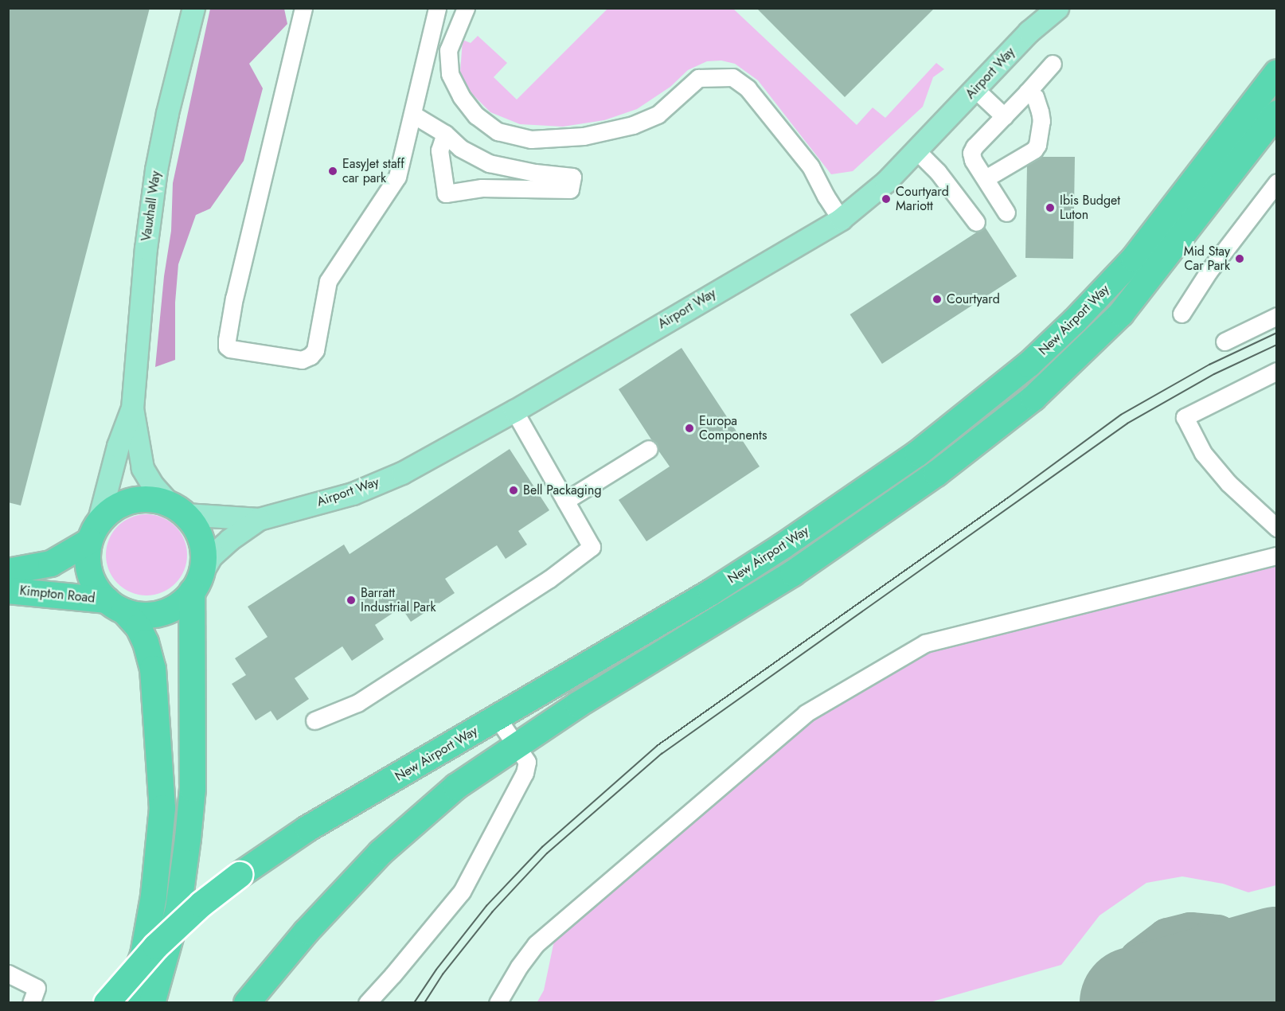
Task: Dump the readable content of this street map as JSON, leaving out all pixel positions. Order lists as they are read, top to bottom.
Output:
{
  "streets": {
    "highway": ["New Airport Way", "Kimpton Road"],
    "main road": ["Airport Way", "Vauxhall Way"]
  },
  "crossings": [
    ["Airport Way", "Vauxhall Way"],
    ["Airport Way", "Kimpton Road"],
    ["Vauxhall Way", "Kimpton Road"]
  ],
  "places": [
    "EasyJet staff car park",
    "Courtyard Mariott",
    "Ibis Budget Luton",
    "Mid Stay Car Park",
    "Courtyard",
    "Europa Components",
    "Bell Packaging",
    "Barratt Industrial Park"
  ]
}
